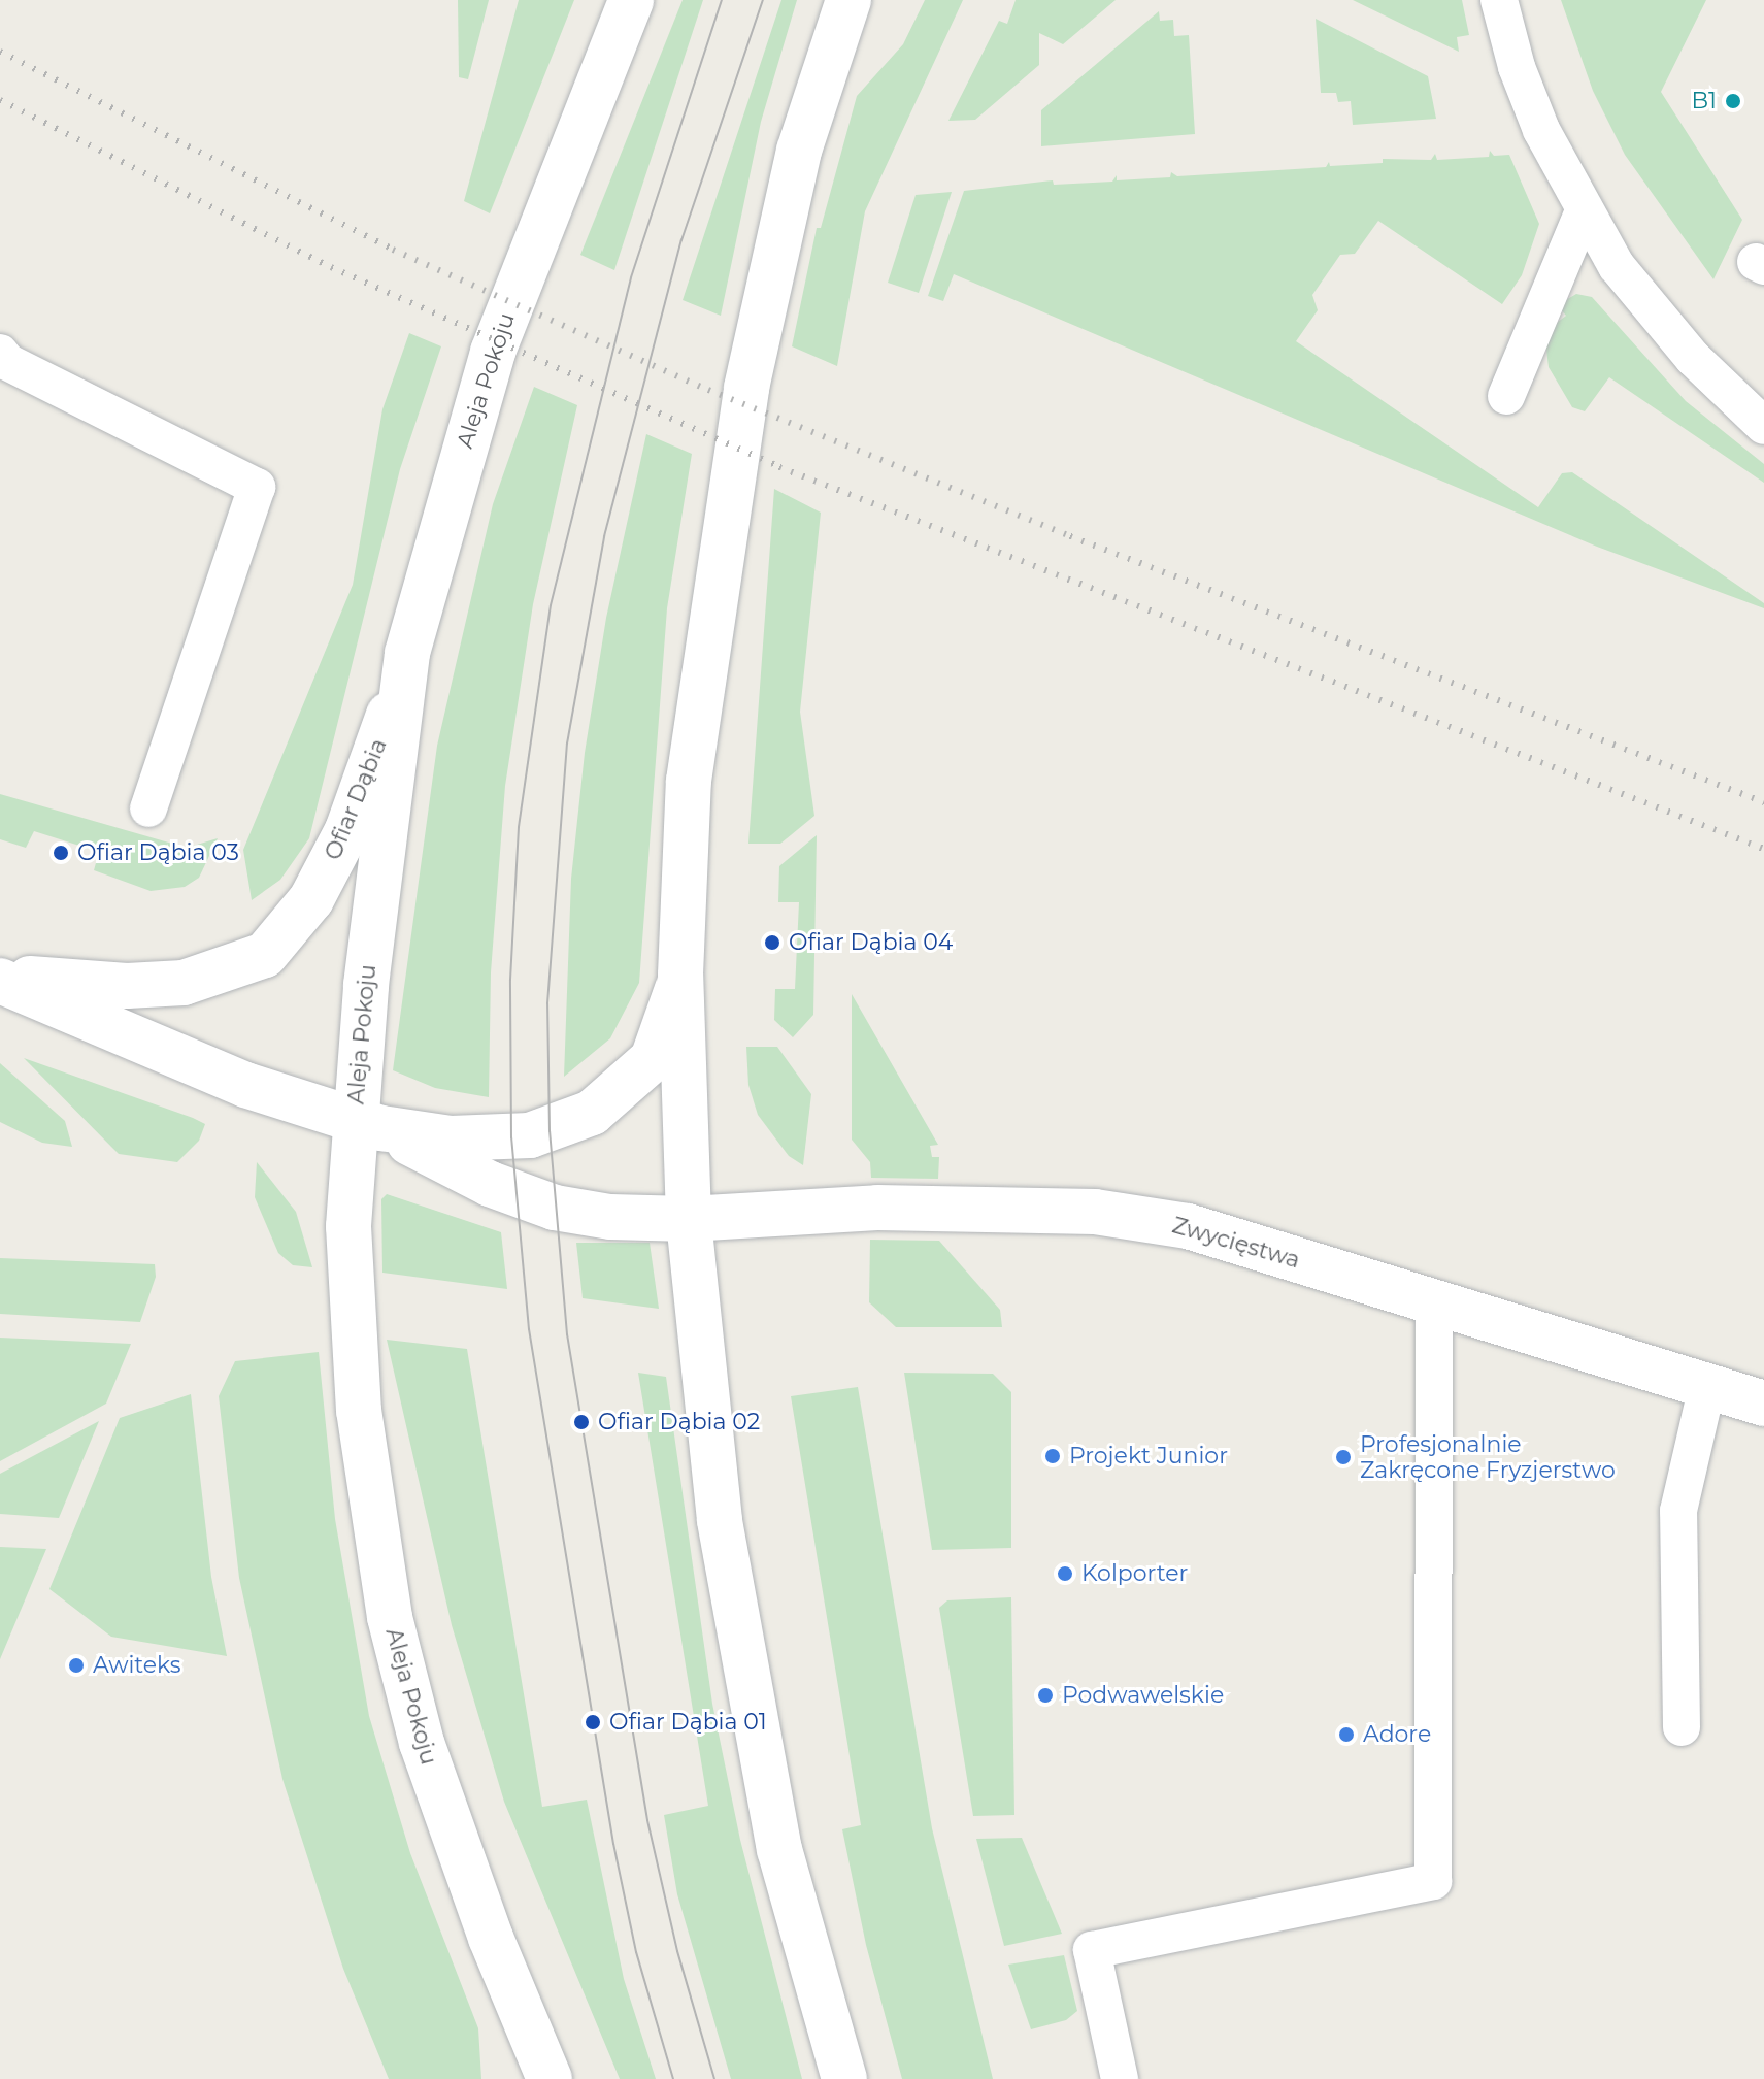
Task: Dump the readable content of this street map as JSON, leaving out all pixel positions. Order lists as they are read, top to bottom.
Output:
{
  "streets": {
    "main road": ["Aleja Pokoju", "Ofiar Dąbia", "Zwycięstwa"]
  },
  "crossings": [
    ["Aleja Pokoju", "Ofiar Dąbia"]
  ],
  "places": [
    "B1",
    "Ofiar Dąbia 03",
    "Ofiar Dąbia 04",
    "Ofiar Dąbia 02",
    "Projekt Junior",
    "Profesjonalnie Zakręcone Fryzjerstwo",
    "Kolporter",
    "Awiteks",
    "Podwawelskie",
    "Ofiar Dąbia 01",
    "Adore"
  ]
}
